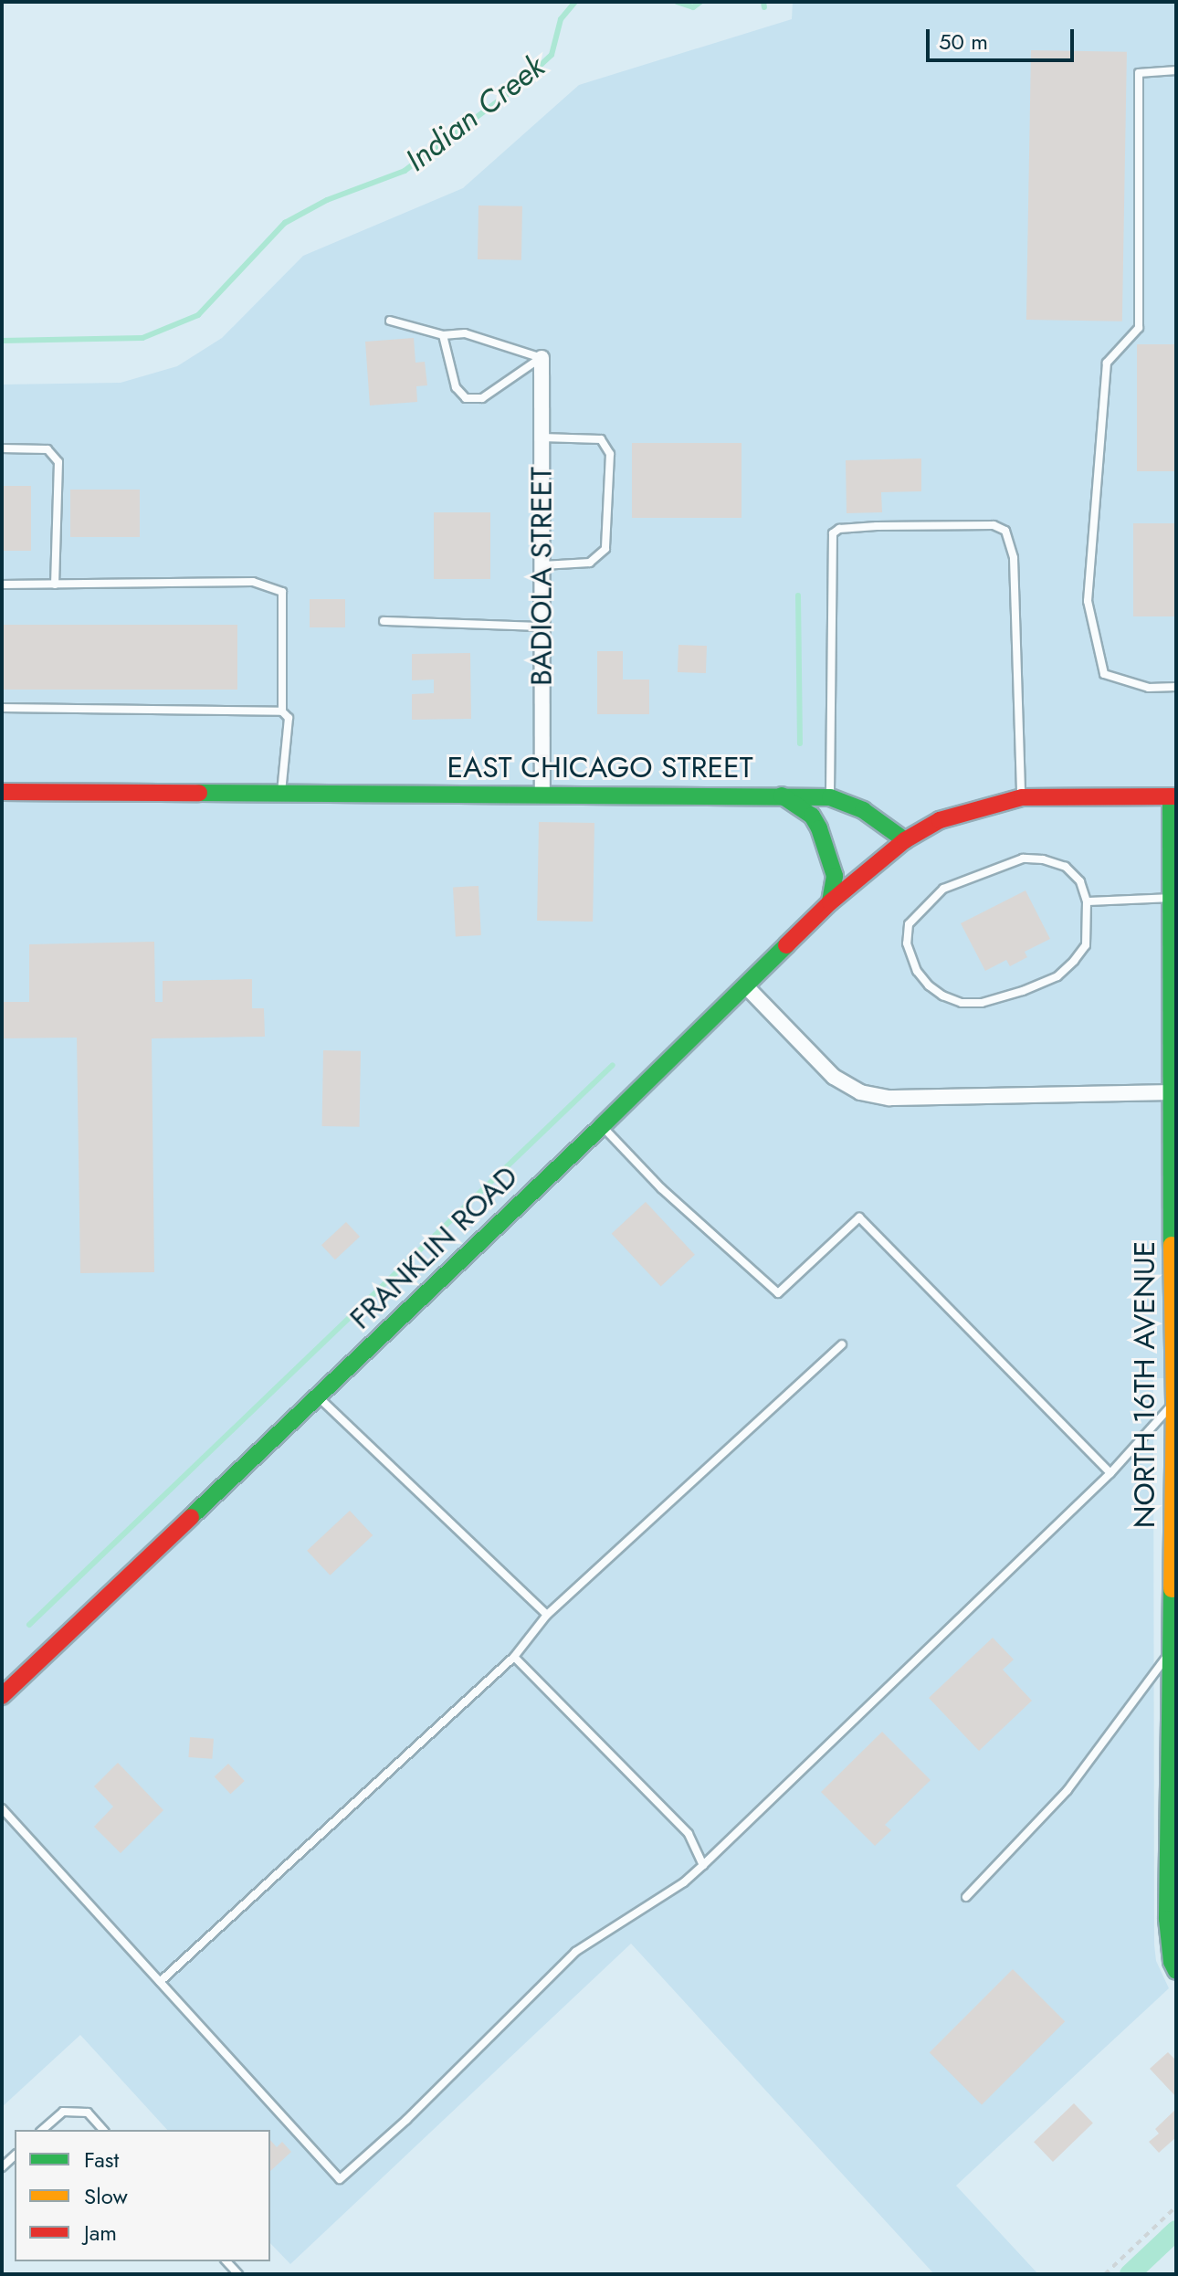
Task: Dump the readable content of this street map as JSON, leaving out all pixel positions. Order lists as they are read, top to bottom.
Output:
{
  "streets": {
    "street": [
      "BADIOLA STREET",
      "EAST CHICAGO STREET",
      "FRANKLIN ROAD",
      "NORTH 16TH AVENUE"
    ]
  },
  "crossings": [
    ["BADIOLA STREET", "EAST CHICAGO STREET"],
    ["EAST CHICAGO STREET", "FRANKLIN ROAD"]
  ],
  "water": ["Indian Creek"],
  "legend": ["Fast", "Slow", "Jam"],
  "scale_bar": "50 m"
}
